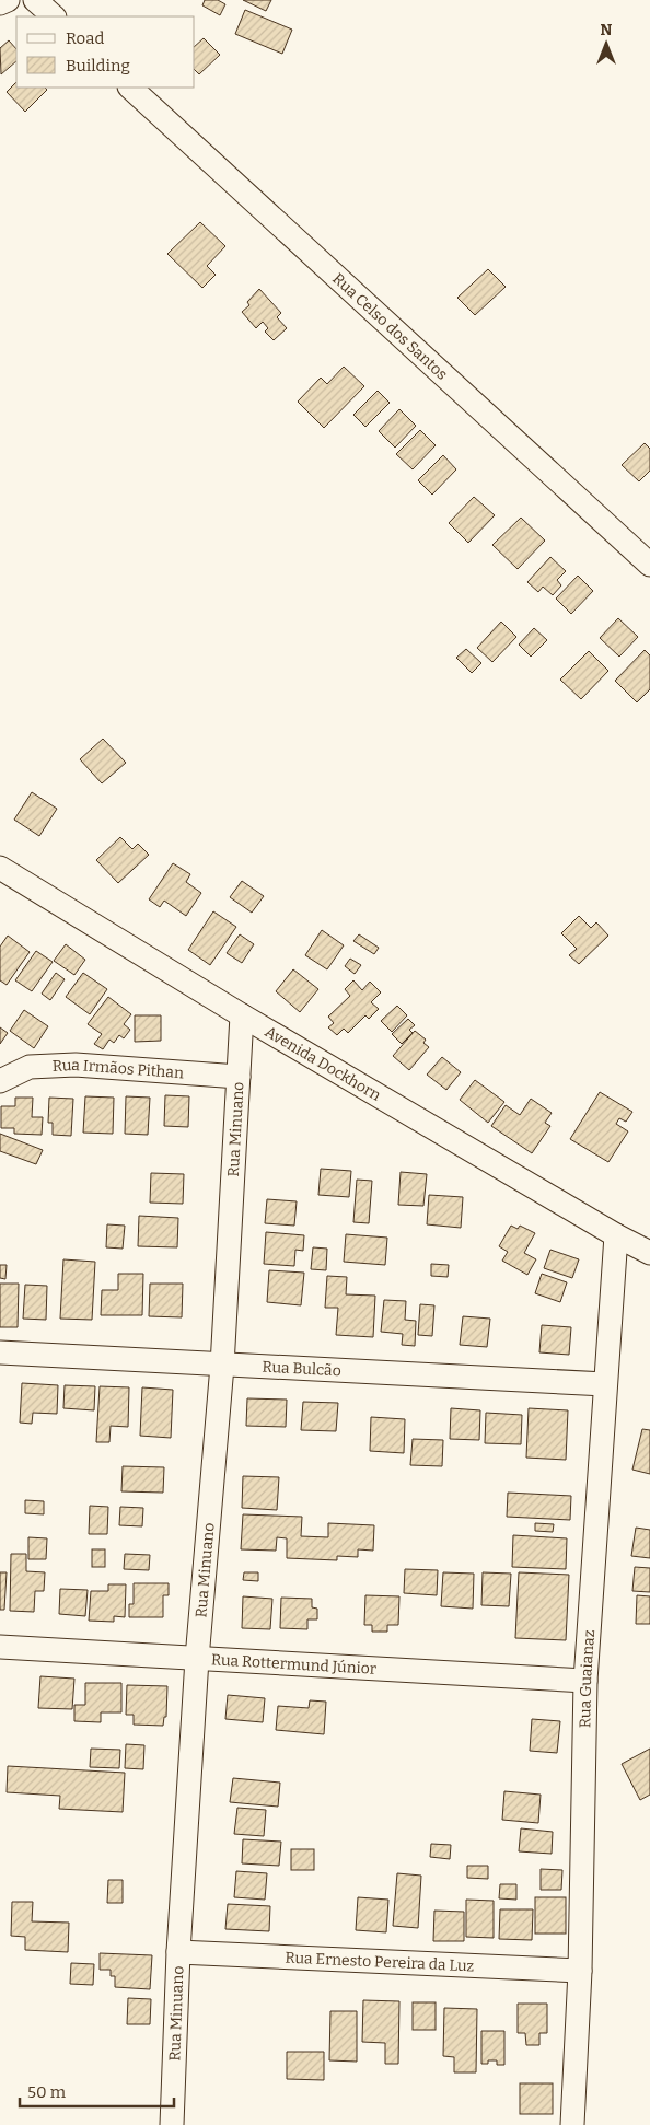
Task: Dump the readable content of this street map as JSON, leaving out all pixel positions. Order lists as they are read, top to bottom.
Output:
{
  "streets": {
    "street": [
      "Rua Celso dos Santos",
      "Avenida Dockhorn",
      "Rua Irmãos Pithan",
      "Rua Minuano",
      "Rua Bulcão",
      "Rua Rottermund Júnior",
      "Rua Guaianaz",
      "Rua Ernesto Pereira da Luz"
    ]
  },
  "crossings": [
    ["Avenida Dockhorn", "Rua Minuano"],
    ["Avenida Dockhorn", "Rua Guaianaz"],
    ["Rua Irmãos Pithan", "Rua Minuano"],
    ["Rua Minuano", "Rua Bulcão"],
    ["Rua Minuano", "Rua Rottermund Júnior"],
    ["Rua Minuano", "Rua Ernesto Pereira da Luz"],
    ["Rua Bulcão", "Rua Guaianaz"],
    ["Rua Rottermund Júnior", "Rua Guaianaz"],
    ["Rua Guaianaz", "Rua Ernesto Pereira da Luz"]
  ],
  "legend": ["Road", "Building"],
  "scale_bar": "50 m",
  "north": "top"
}
